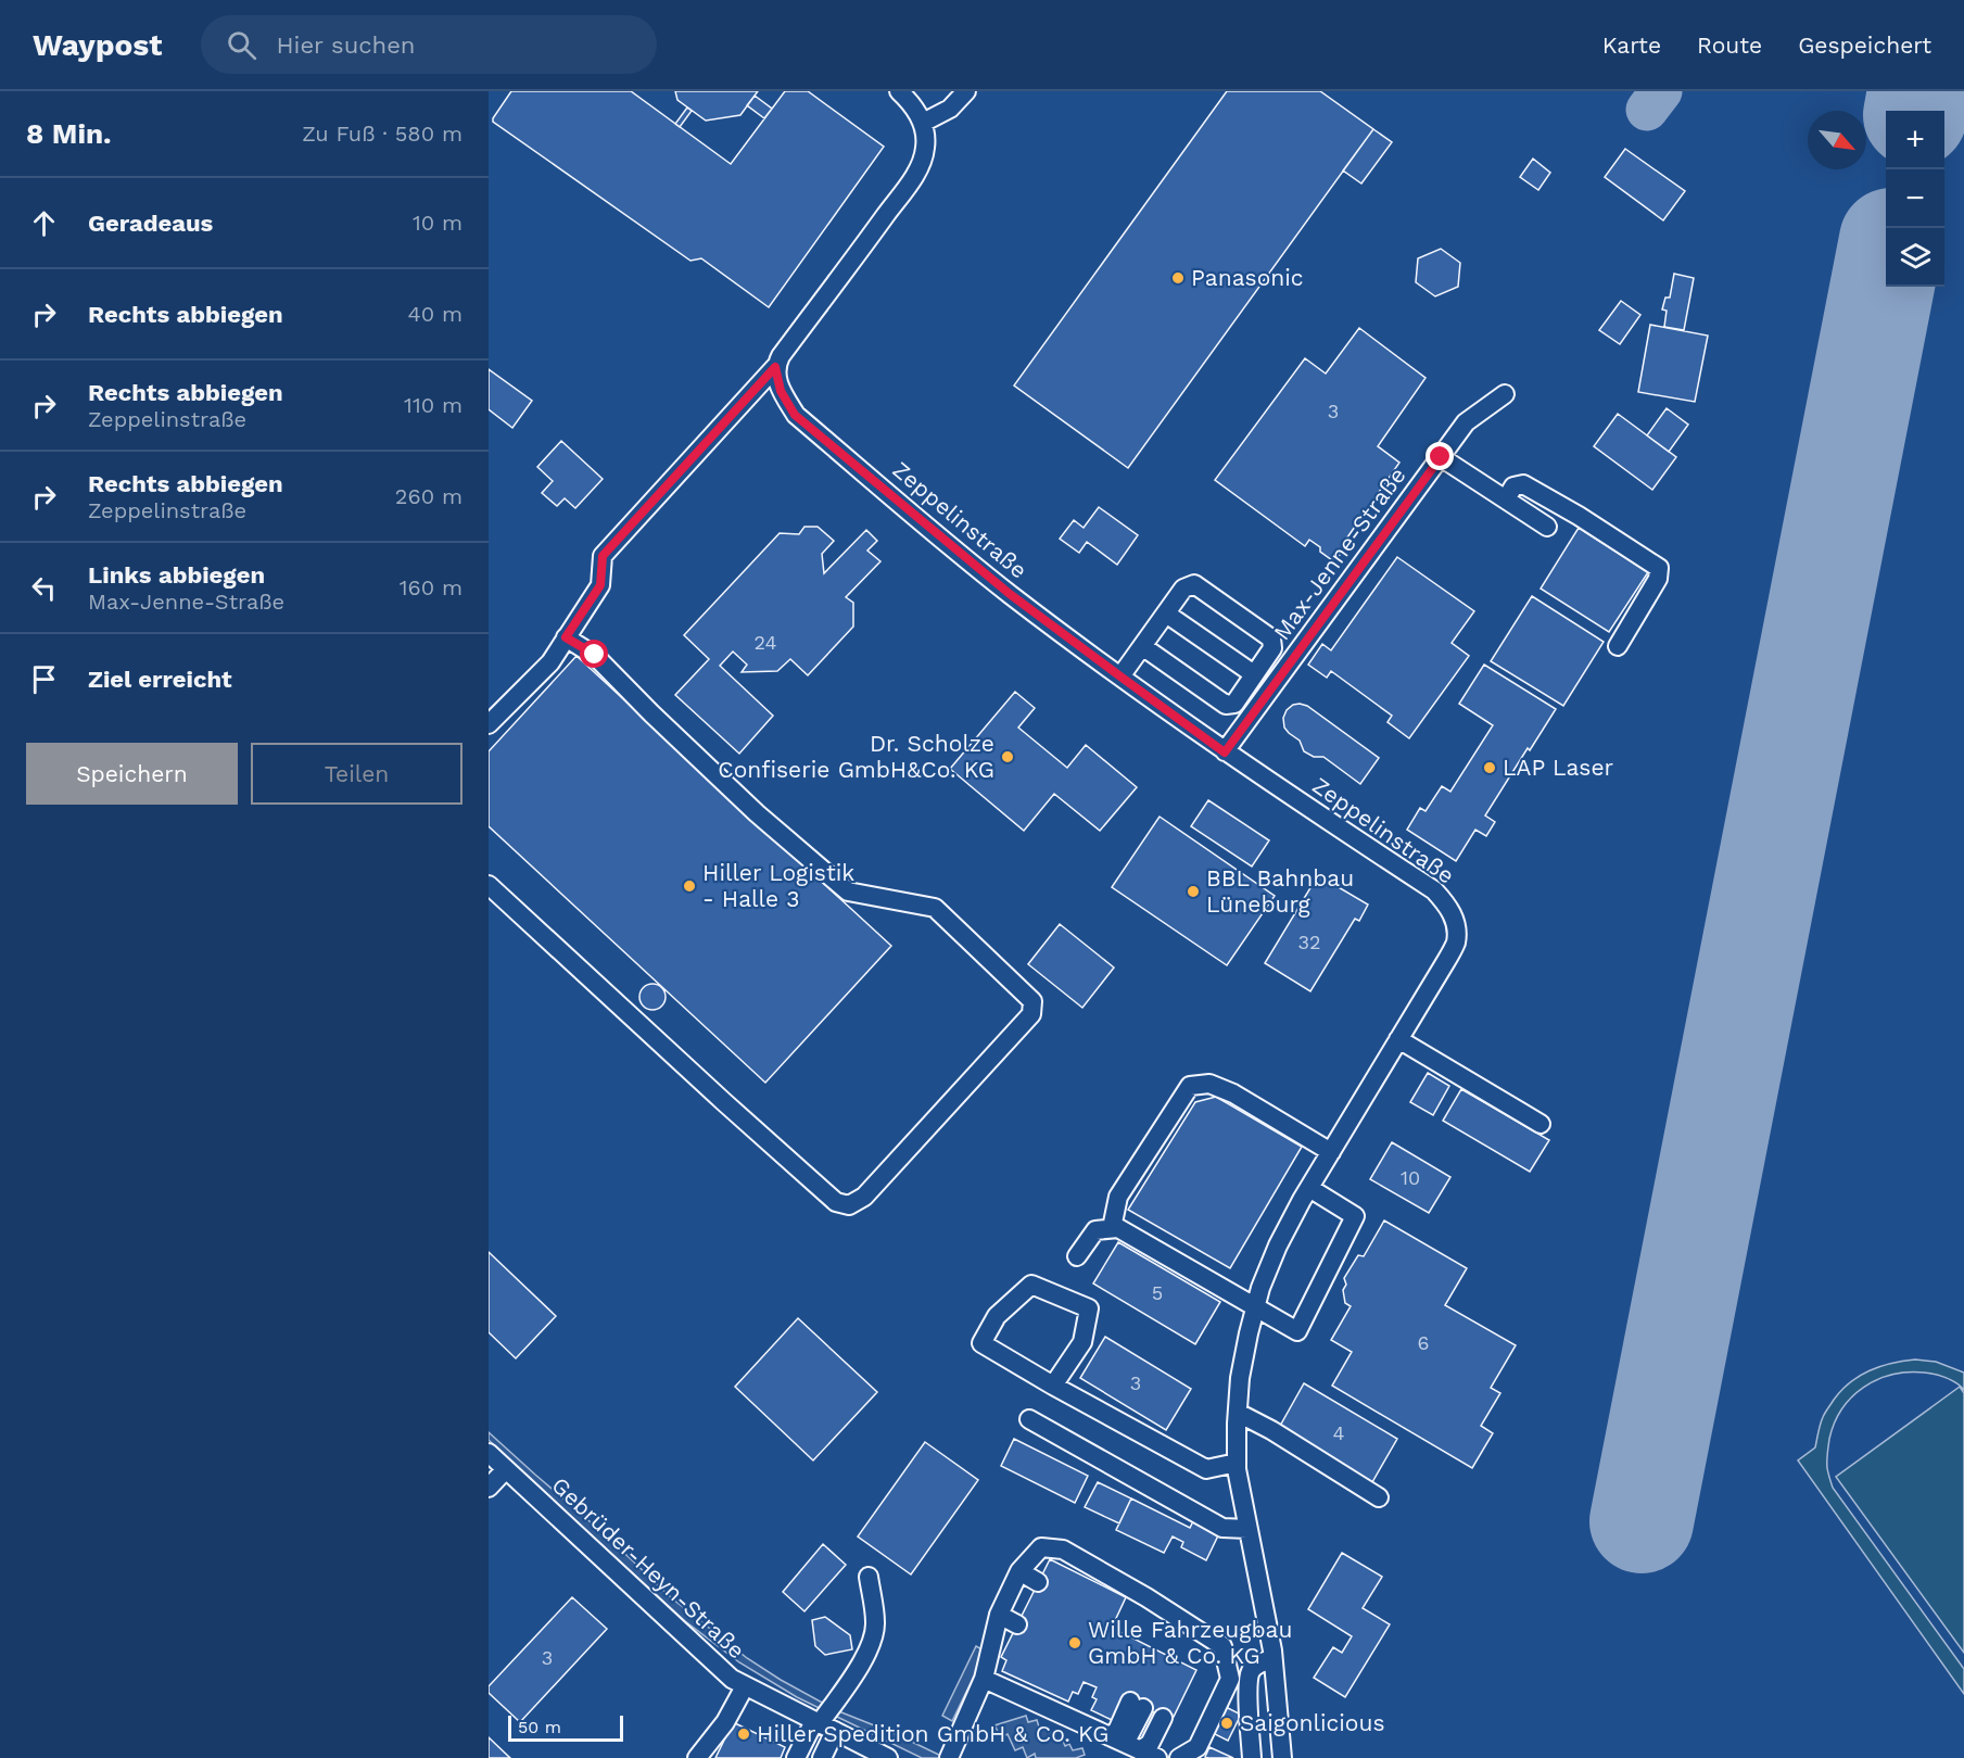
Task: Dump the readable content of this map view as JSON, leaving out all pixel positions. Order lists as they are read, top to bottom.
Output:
{
  "streets": {
    "street": ["Zeppelinstraße", "Max-Jenne-Straße", "Gebrüder-Heyn-Straße"]
  },
  "crossings": [
    ["Zeppelinstraße", "Max-Jenne-Straße"]
  ],
  "places": [
    "Panasonic",
    "Dr. Scholze Confiserie GmbH&Co. KG",
    "LAP Laser",
    "Hiller Logistik - Halle 3",
    "BBL Bahnbau Lüneburg",
    "Wille Fahrzeugbau GmbH & Co. KG",
    "Saigonlicious",
    "Hiller Spedition GmbH & Co. KG"
  ],
  "house_numbers": [
    "3",
    "24",
    "32",
    "10",
    "5",
    "6",
    "3",
    "4",
    "3"
  ],
  "scale_bar": "50 m",
  "north": "bottom right",
  "page": {
    "header": "Waypost",
    "search": "Hier suchen",
    "nav": ["Karte", "Route", "Gespeichert"],
    "heading": ["8 Min.", "Zu Fuß · 580 m"],
    "map_buttons": ["+", "−"],
    "list": [
      ["Geradeaus", "10 m"],
      ["Rechts abbiegen", "40 m"],
      ["Rechts abbiegen", "Zeppelinstraße", "110 m"],
      ["Rechts abbiegen", "Zeppelinstraße", "260 m"],
      ["Links abbiegen", "Max-Jenne-Straße", "160 m"],
      "Ziel erreicht"
    ],
    "buttons": ["Speichern", "Teilen"],
    "scale": "50 m"
  }
}
